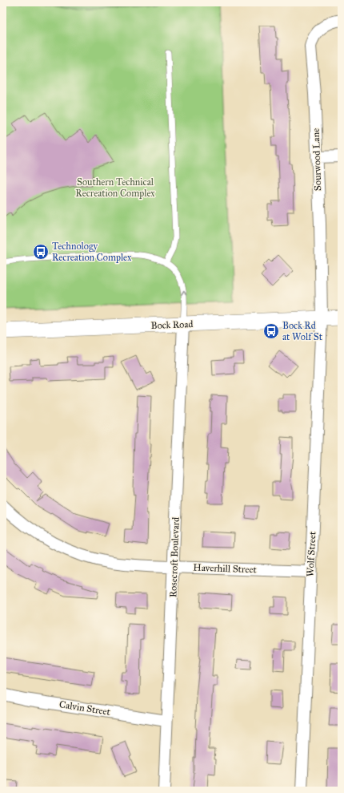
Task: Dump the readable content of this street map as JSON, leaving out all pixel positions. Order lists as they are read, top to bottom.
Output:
{
  "streets": {
    "main road": ["Bock Road"],
    "street": [
      "Sourwood Lane",
      "Wolf Street",
      "Rosecroft Boulevard",
      "Haverhill Street",
      "Calvin Street"
    ]
  },
  "crossings": [
    ["Sourwood Lane", "Bock Road"],
    ["Sourwood Lane", "Wolf Street"],
    ["Bock Road", "Wolf Street"],
    ["Bock Road", "Rosecroft Boulevard"],
    ["Wolf Street", "Haverhill Street"],
    ["Rosecroft Boulevard", "Haverhill Street"],
    ["Rosecroft Boulevard", "Calvin Street"]
  ],
  "parks": ["Southern Technical Recreation Complex"],
  "places": {
    "bus stop": ["Technology Recreation Complex", "Bock Rd at Wolf St"]
  }
}
